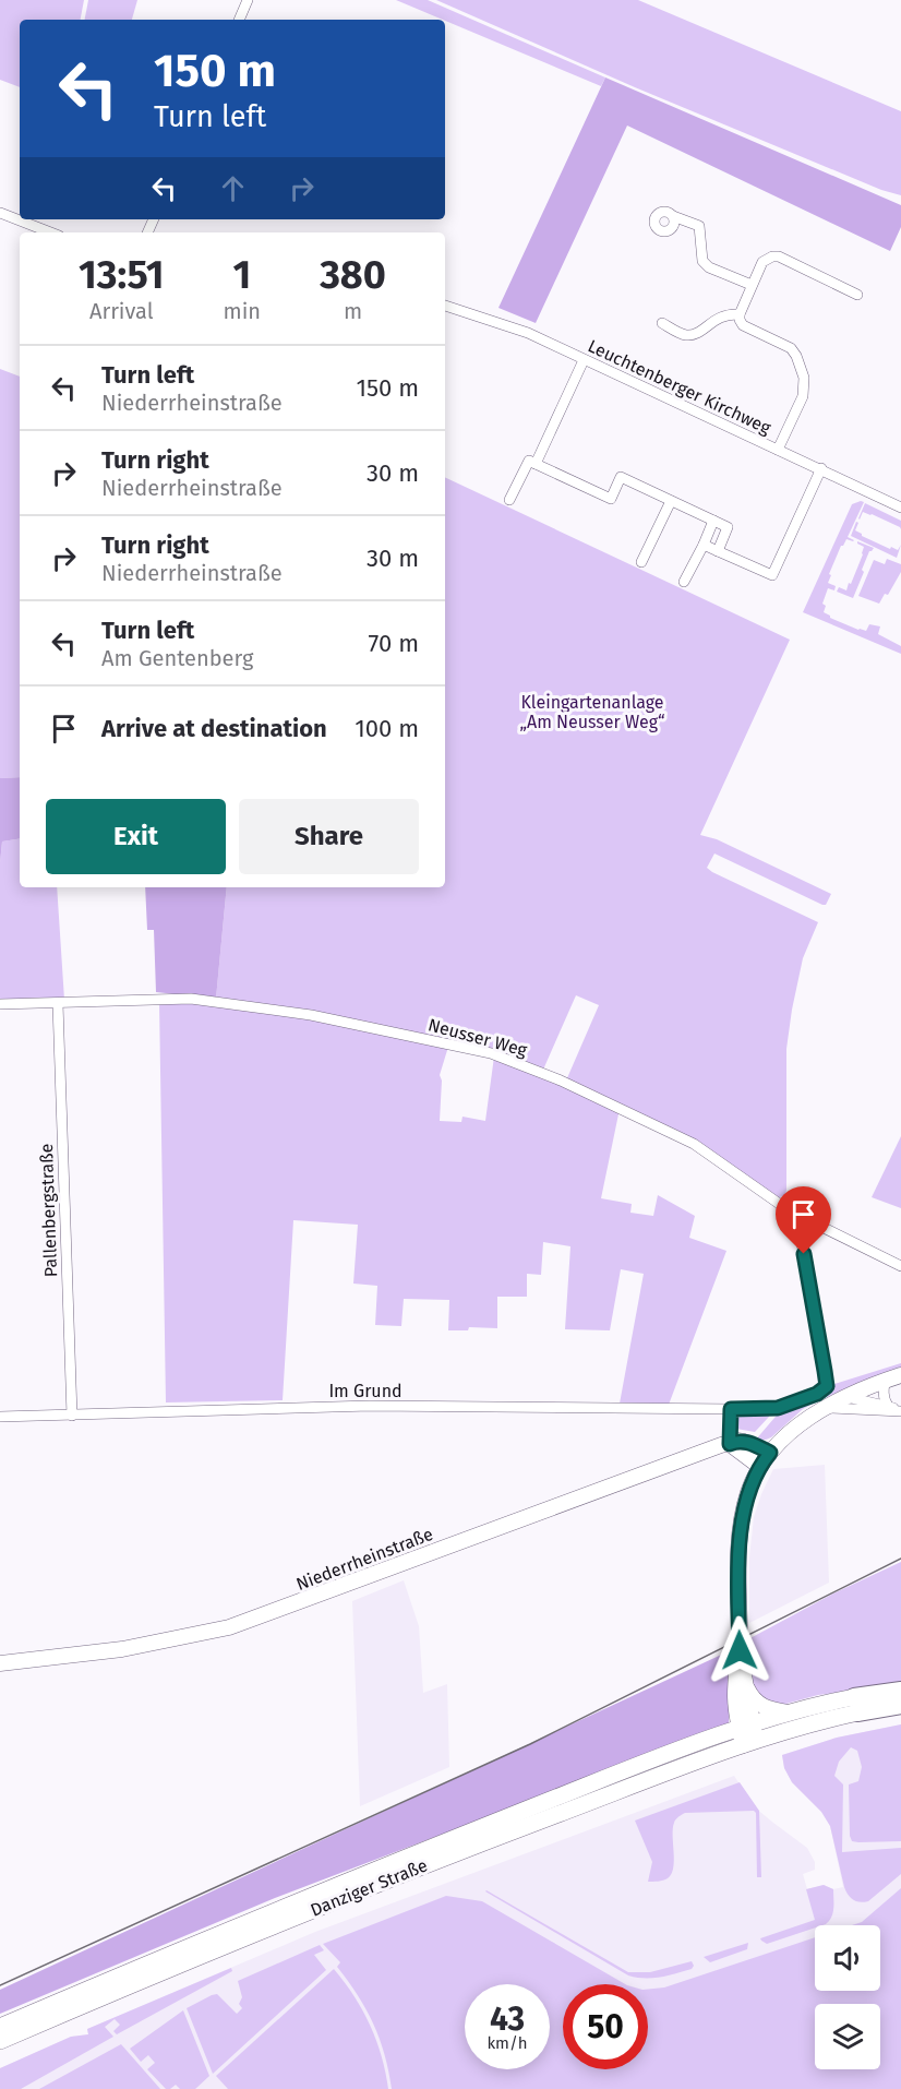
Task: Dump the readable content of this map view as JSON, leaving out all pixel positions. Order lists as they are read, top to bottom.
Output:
{
  "streets": {
    "highway": ["Danziger Straße"],
    "street": [
      "Leuchtenberger Kirchweg",
      "Neusser Weg",
      "Pallenbergstraße",
      "Im Grund",
      "Niederrheinstraße"
    ]
  },
  "crossings": [
    ["Neusser Weg", "Pallenbergstraße"],
    ["Pallenbergstraße", "Im Grund"]
  ],
  "parks": ["Kleingartenanlage „Am Neusser Weg“"],
  "page": {
    "turn": ["150 m", "Turn left"],
    "eta": [
      "13:51",
      "Arrival",
      "1",
      "min",
      "380",
      "m"
    ],
    "list": [
      {
        "name": "Turn left",
        "note": "Niederrheinstraße",
        "value": "150 m"
      },
      {
        "name": "Turn right",
        "note": "Niederrheinstraße",
        "value": "30 m"
      },
      {
        "name": "Turn right",
        "note": "Niederrheinstraße",
        "value": "30 m"
      },
      {
        "name": "Turn left",
        "note": "Am Gentenberg",
        "value": "70 m"
      },
      {
        "name": "Arrive at destination",
        "value": "100 m"
      }
    ],
    "buttons": ["Exit", "Share"],
    "speed": "43 km/h",
    "limit": "50"
  }
}
